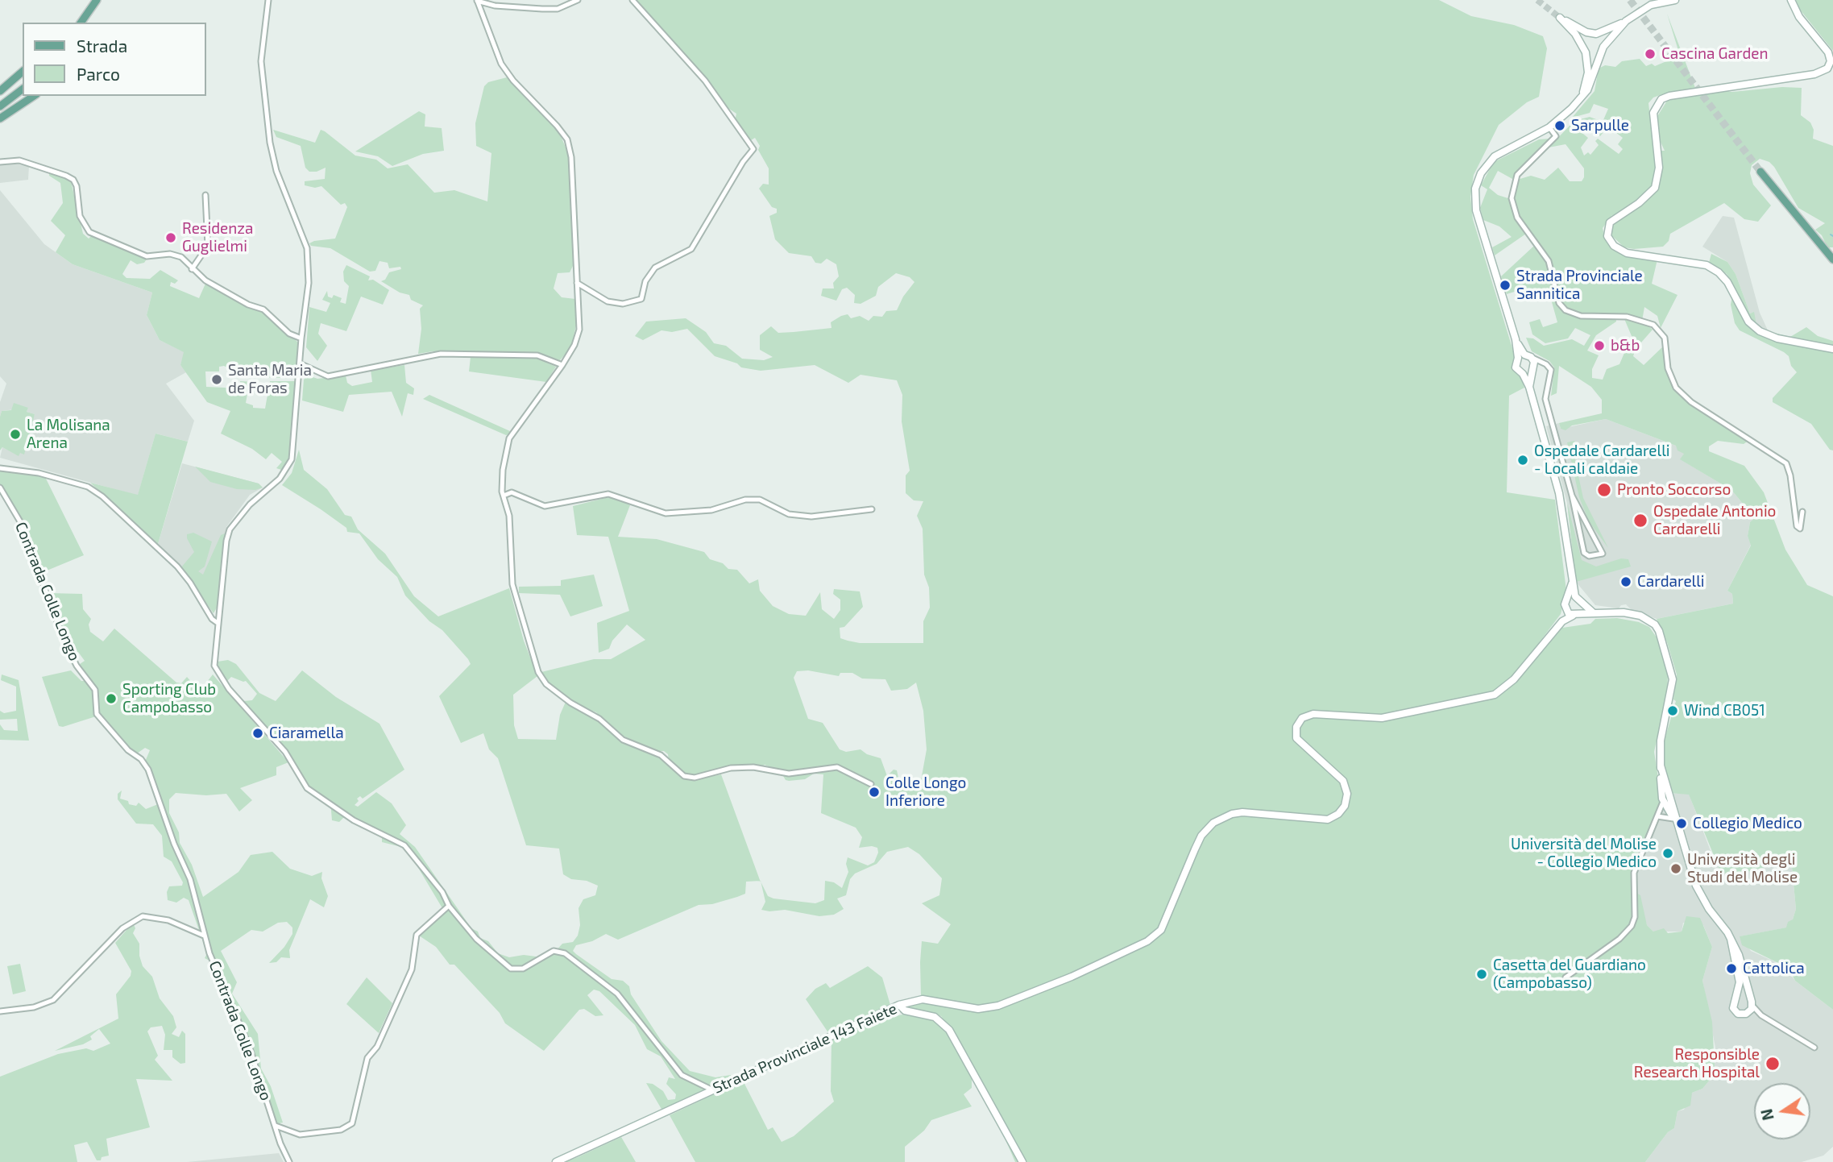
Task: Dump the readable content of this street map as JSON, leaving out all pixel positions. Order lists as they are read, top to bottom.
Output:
{
  "streets": {
    "main road": ["Strada Provinciale 143 Faiete"],
    "street": ["Contrada Colle Longo"]
  },
  "places": [
    "Cascina Garden",
    "Sarpulle",
    "Residenza Guglielmi",
    "Strada Provinciale Sannitica",
    "b&b",
    "Santa Maria de Foras",
    "La Molisana Arena",
    "Ospedale Cardarelli - Locali caldaie",
    "Pronto Soccorso",
    "Ospedale Antonio Cardarelli",
    "Cardarelli",
    "Sporting Club Campobasso",
    "Wind CB051",
    "Ciaramella",
    "Colle Longo Inferiore",
    "Collegio Medico",
    "Università del Molise - Collegio Medico",
    "Università degli Studi del Molise",
    "Cattolica",
    "Casetta del Guardiano (Campobasso)",
    "Responsible Research Hospital"
  ],
  "legend": ["Strada", "Parco"],
  "north": "left"
}
